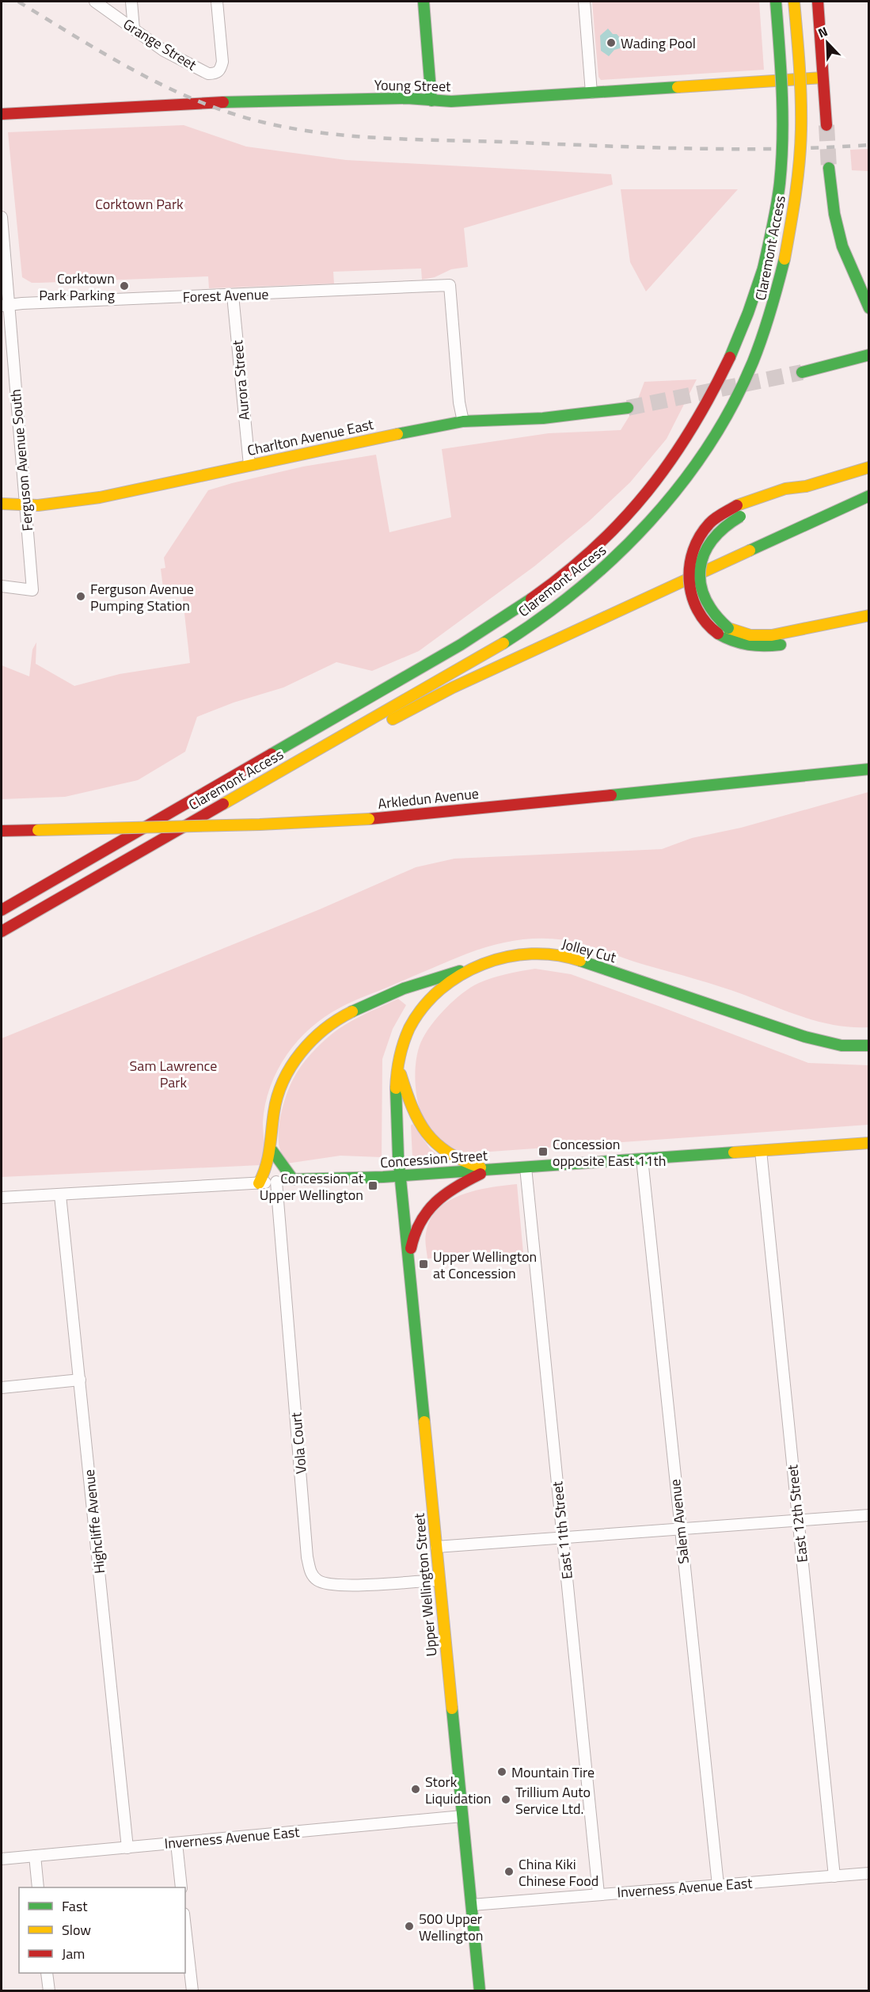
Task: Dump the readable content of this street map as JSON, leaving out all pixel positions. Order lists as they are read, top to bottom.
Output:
{
  "streets": {
    "main road": [
      "Young Street",
      "Claremont Access",
      "Charlton Avenue East",
      "Arkledun Avenue",
      "Jolley Cut",
      "Concession Street",
      "Upper Wellington Street"
    ],
    "street": [
      "Grange Street",
      "Forest Avenue",
      "Aurora Street",
      "Ferguson Avenue South",
      "Vola Court",
      "East 12th Street",
      "Highcliffe Avenue",
      "Salem Avenue",
      "East 11th Street",
      "Inverness Avenue East"
    ]
  },
  "crossings": [
    ["Forest Avenue", "Aurora Street"],
    ["Forest Avenue", "Charlton Avenue East"],
    ["Forest Avenue", "Ferguson Avenue South"],
    ["Aurora Street", "Charlton Avenue East"],
    ["Charlton Avenue East", "Ferguson Avenue South"],
    ["Jolley Cut", "Concession Street"],
    ["Jolley Cut", "Upper Wellington Street"],
    ["Concession Street", "Vola Court"],
    ["Concession Street", "East 12th Street"],
    ["Concession Street", "Highcliffe Avenue"],
    ["Concession Street", "Salem Avenue"],
    ["Concession Street", "East 11th Street"],
    ["Concession Street", "Upper Wellington Street"],
    ["Vola Court", "Upper Wellington Street"],
    ["East 12th Street", "Inverness Avenue East"],
    ["Highcliffe Avenue", "Inverness Avenue East"],
    ["Salem Avenue", "Inverness Avenue East"],
    ["East 11th Street", "Inverness Avenue East"],
    ["Upper Wellington Street", "Inverness Avenue East"]
  ],
  "parks": ["Corktown Park", "Sam Lawrence Park"],
  "places": {
    "other": [
      "Wading Pool",
      "Corktown Park Parking",
      "Ferguson Avenue Pumping Station",
      "Mountain Tire",
      "Stork Liquidation",
      "Trillium Auto Service Ltd.",
      "China Kiki Chinese Food",
      "500 Upper Wellington"
    ],
    "transit": ["Concession opposite East 11th", "Concession at Upper Wellington", "Upper Wellington at Concession"]
  },
  "legend": ["Fast", "Slow", "Jam"],
  "north": "top left"
}
